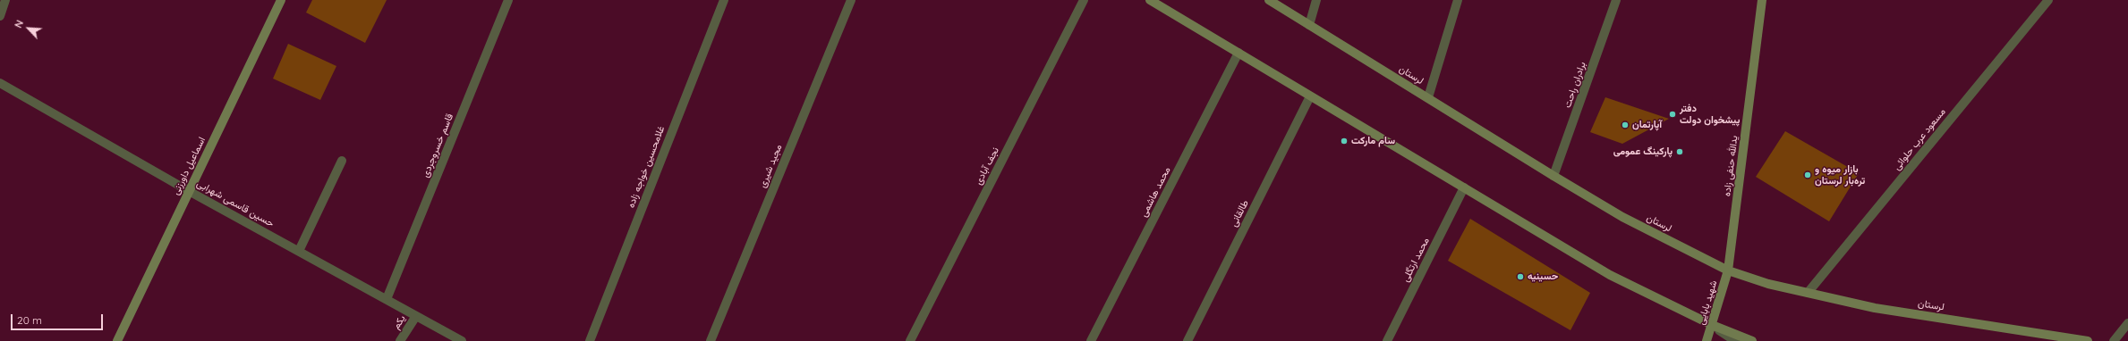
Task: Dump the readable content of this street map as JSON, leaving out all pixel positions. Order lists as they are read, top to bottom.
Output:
{
  "streets": {
    "street": [
      "لرستان",
      "برادران راحت",
      "مسعود عرب حلوائی",
      "قاسم خسروجردی",
      "اسماعیل داورزنی",
      "مجید شیری",
      "نجف آبادی",
      "یدالله حنفی زاده",
      "غلامحسین خواجه زاده",
      "محمد هاشمی",
      "حسین قاسمی شهرابی",
      "طالقانی",
      "محمد ارتگلی",
      "شهید بابایی",
      "یکم"
    ]
  },
  "crossings": [
    ["لرستان", "برادران راحت"],
    ["لرستان", "مسعود عرب حلوائی"],
    ["لرستان", "یدالله حنفی زاده"],
    ["لرستان", "شهید بابایی"],
    ["قاسم خسروجردی", "حسین قاسمی شهرابی"],
    ["اسماعیل داورزنی", "حسین قاسمی شهرابی"],
    ["یدالله حنفی زاده", "شهید بابایی"],
    ["حسین قاسمی شهرابی", "یکم"]
  ],
  "places": [
    "دفتر پیشخوان دولت",
    "آپارتمان",
    "سام مارکت",
    "پارکینگ عمومی",
    "بازار میوه و تره‌بار لرستان",
    "حسینیه"
  ],
  "scale_bar": "20 m",
  "north": "top left"
}
